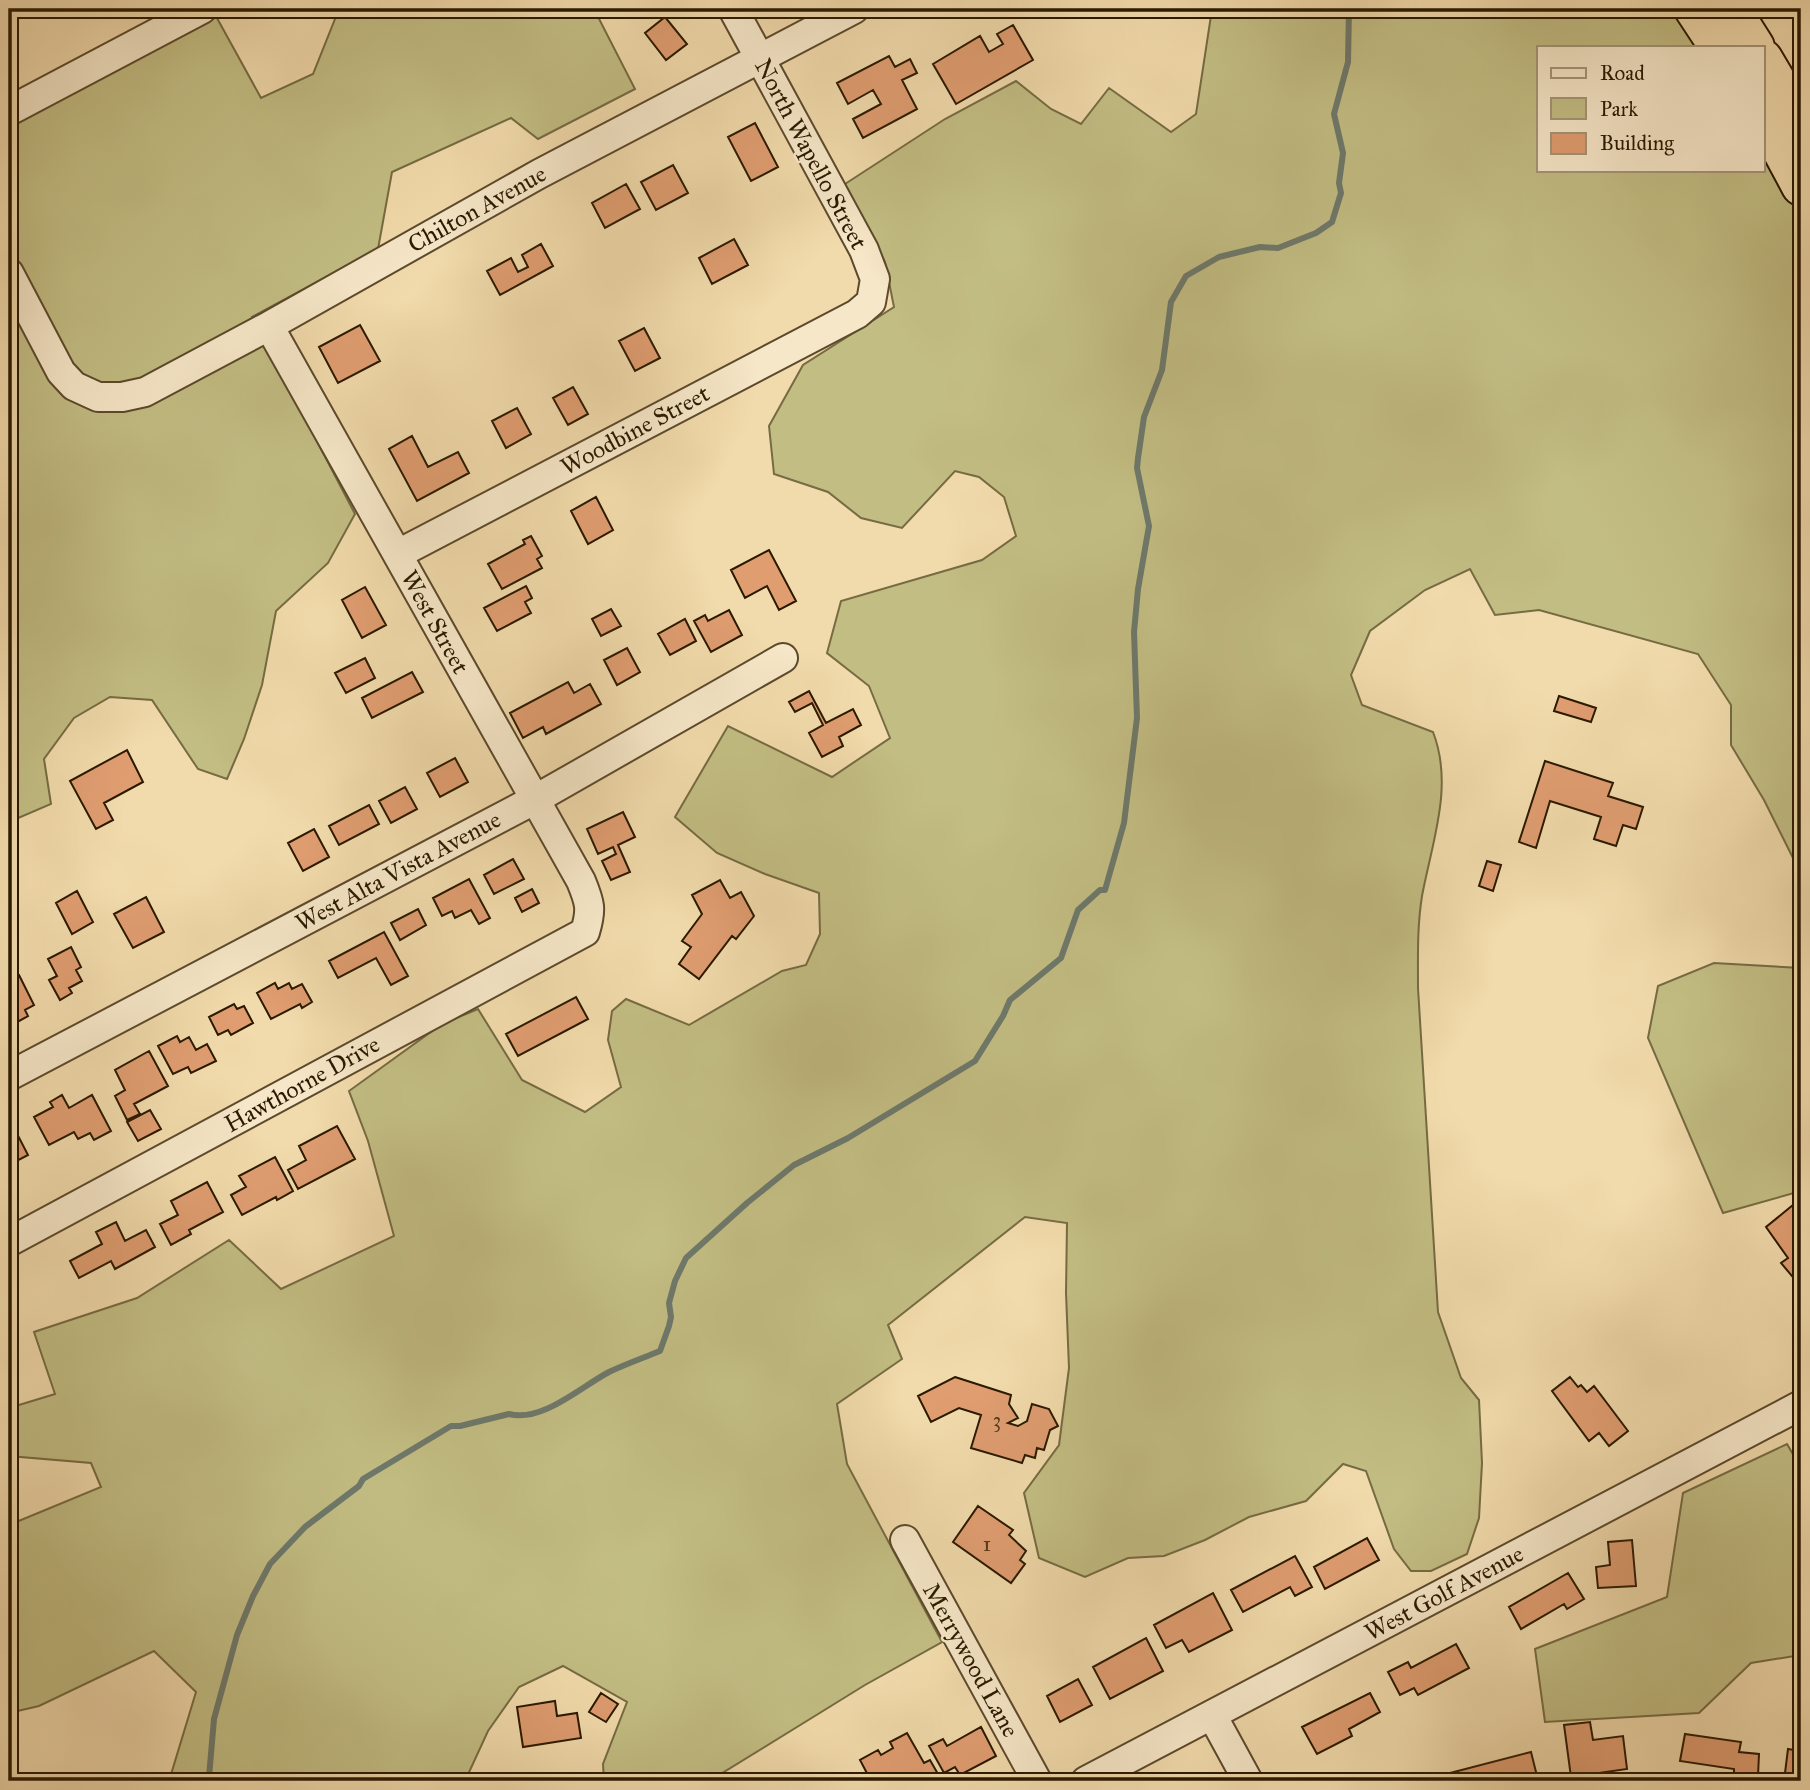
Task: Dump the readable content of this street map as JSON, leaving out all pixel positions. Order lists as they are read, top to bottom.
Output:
{
  "streets": {
    "street": [
      "North Wapello Street",
      "Chilton Avenue",
      "Woodbine Street",
      "West Street",
      "West Alta Vista Avenue",
      "Hawthorne Drive",
      "West Golf Avenue",
      "Merrywood Lane"
    ]
  },
  "crossings": [
    ["North Wapello Street", "Chilton Avenue"],
    ["North Wapello Street", "Woodbine Street"],
    ["Chilton Avenue", "West Street"],
    ["Woodbine Street", "West Street"],
    ["West Street", "West Alta Vista Avenue"],
    ["West Street", "Hawthorne Drive"]
  ],
  "house_numbers": ["3", "1"],
  "legend": ["Road", "Park", "Building"]
}
